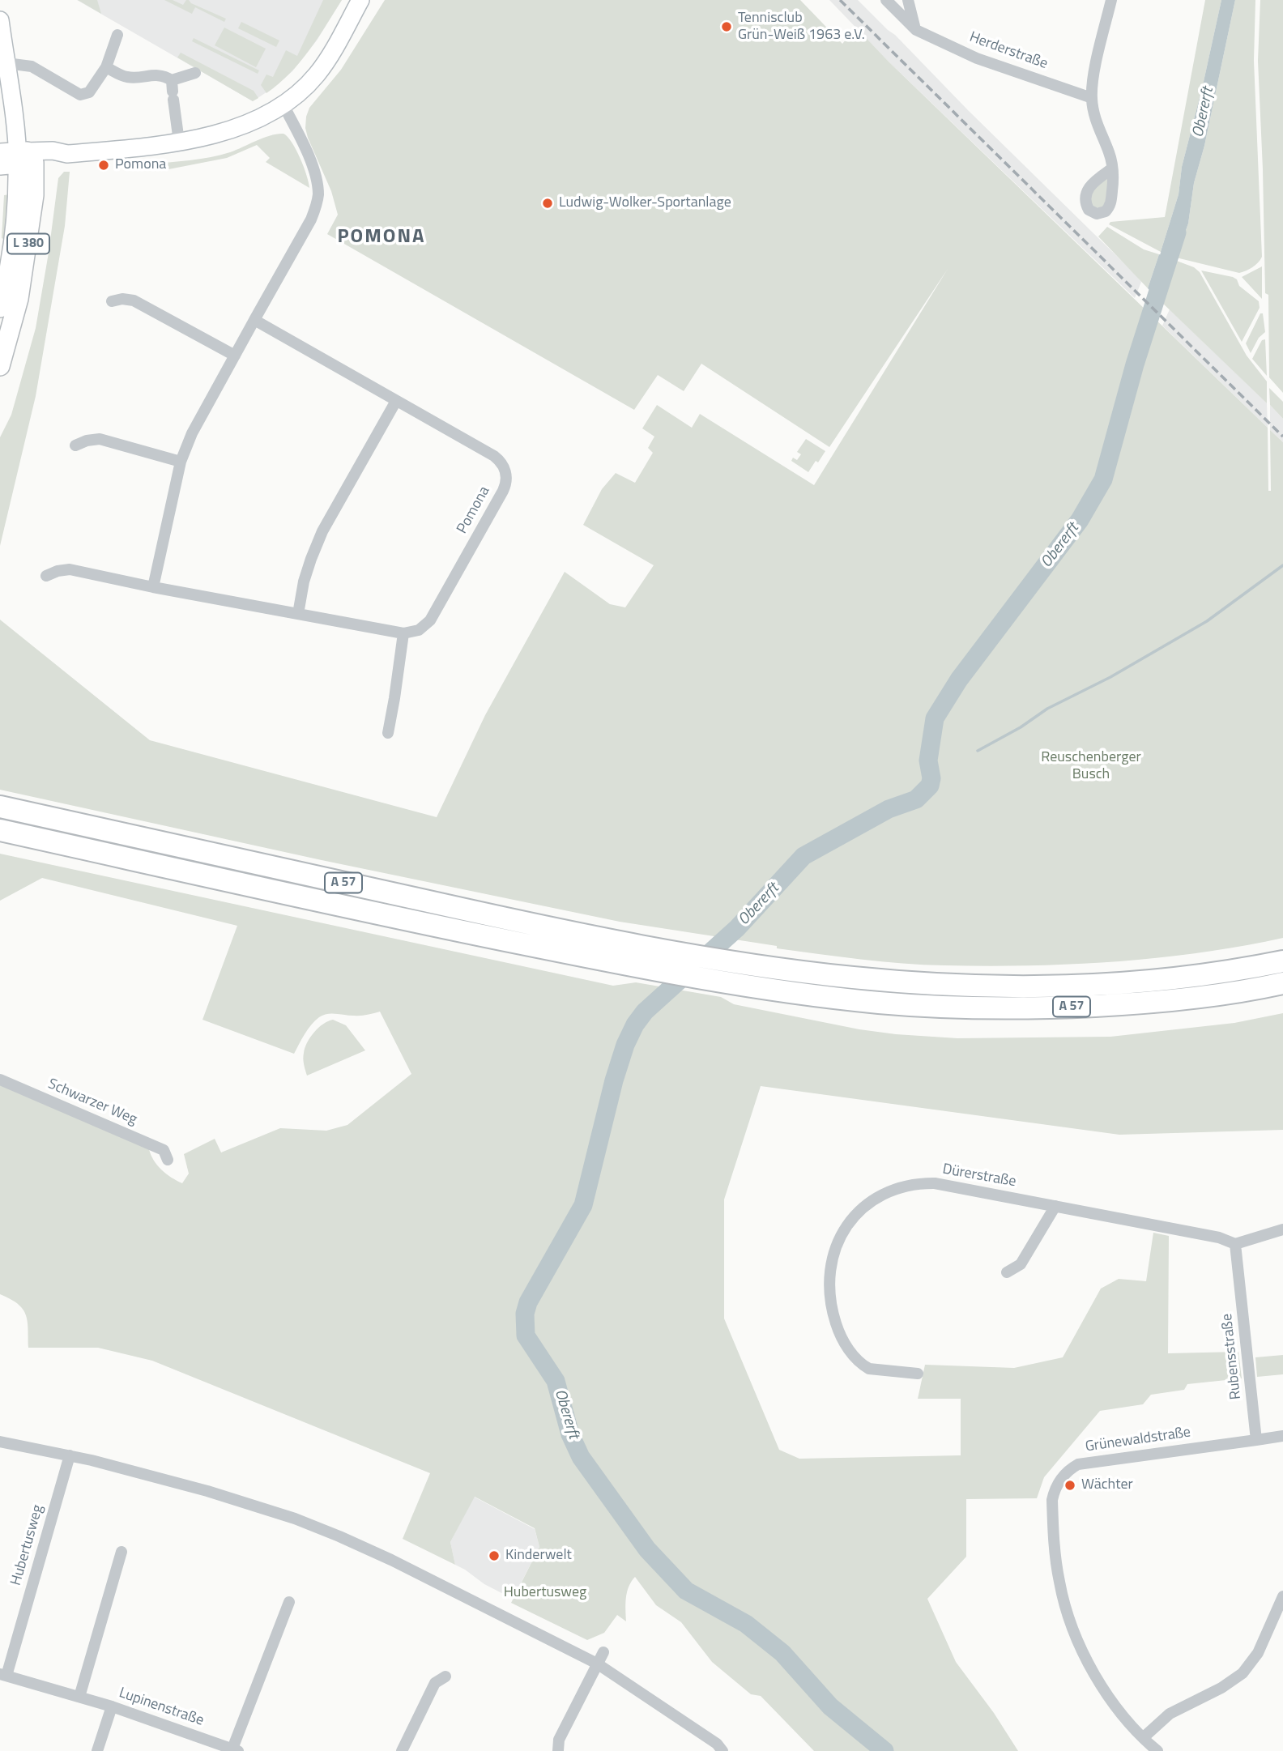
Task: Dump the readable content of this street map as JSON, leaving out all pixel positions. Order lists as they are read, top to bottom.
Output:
{
  "streets": {
    "highway": ["A 57"],
    "main road": ["L 380"],
    "street": [
      "Herderstraße",
      "Pomona",
      "Schwarzer Weg",
      "Dürerstraße",
      "Rubensstraße",
      "Grünewaldstraße",
      "Hubertusweg",
      "Lupinenstraße"
    ]
  },
  "crossings": [
    ["Dürerstraße", "Rubensstraße"],
    ["Rubensstraße", "Grünewaldstraße"],
    ["Hubertusweg", "Lupinenstraße"]
  ],
  "districts": ["POMONA"],
  "water": ["Obererft"],
  "parks": ["Reuschenberger Busch", "Hubertusweg"],
  "places": [
    "Tennisclub Grün-Weiß 1963 e.V.",
    "Pomona",
    "Ludwig-Wolker-Sportanlage",
    "Wächter",
    "Kinderwelt"
  ]
}
